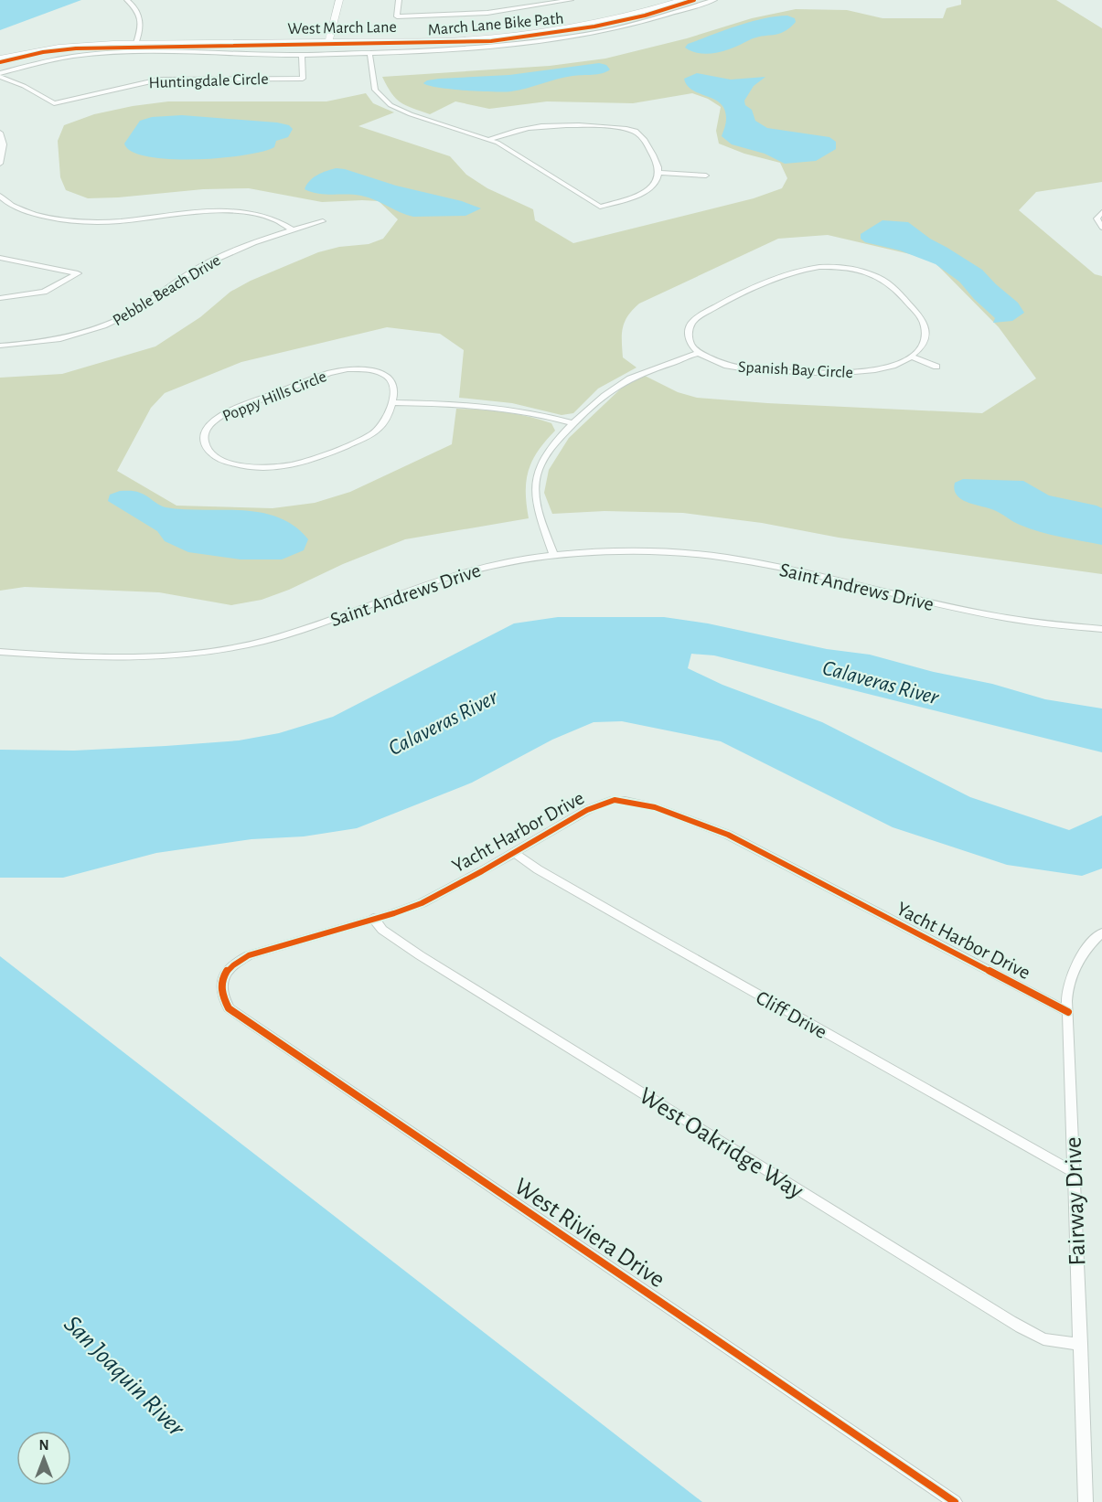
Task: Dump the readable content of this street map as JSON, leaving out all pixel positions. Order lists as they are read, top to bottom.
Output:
{
  "streets": {
    "main road": ["West March Lane"],
    "street": [
      "Huntingdale Circle",
      "Pebble Beach Drive",
      "Spanish Bay Circle",
      "Poppy Hills Circle",
      "Saint Andrews Drive",
      "Yacht Harbor Drive",
      "Cliff Drive",
      "West Oakridge Way",
      "Fairway Drive",
      "West Riviera Drive"
    ],
    "cycle path": ["March Lane Bike Path"]
  },
  "crossings": [
    ["Yacht Harbor Drive", "Cliff Drive"],
    ["Yacht Harbor Drive", "West Oakridge Way"],
    ["Yacht Harbor Drive", "Fairway Drive"],
    ["Yacht Harbor Drive", "West Riviera Drive"],
    ["Cliff Drive", "Fairway Drive"],
    ["West Oakridge Way", "Fairway Drive"]
  ],
  "water": ["Calaveras River", "San Joaquin River"],
  "north": "top"
}
